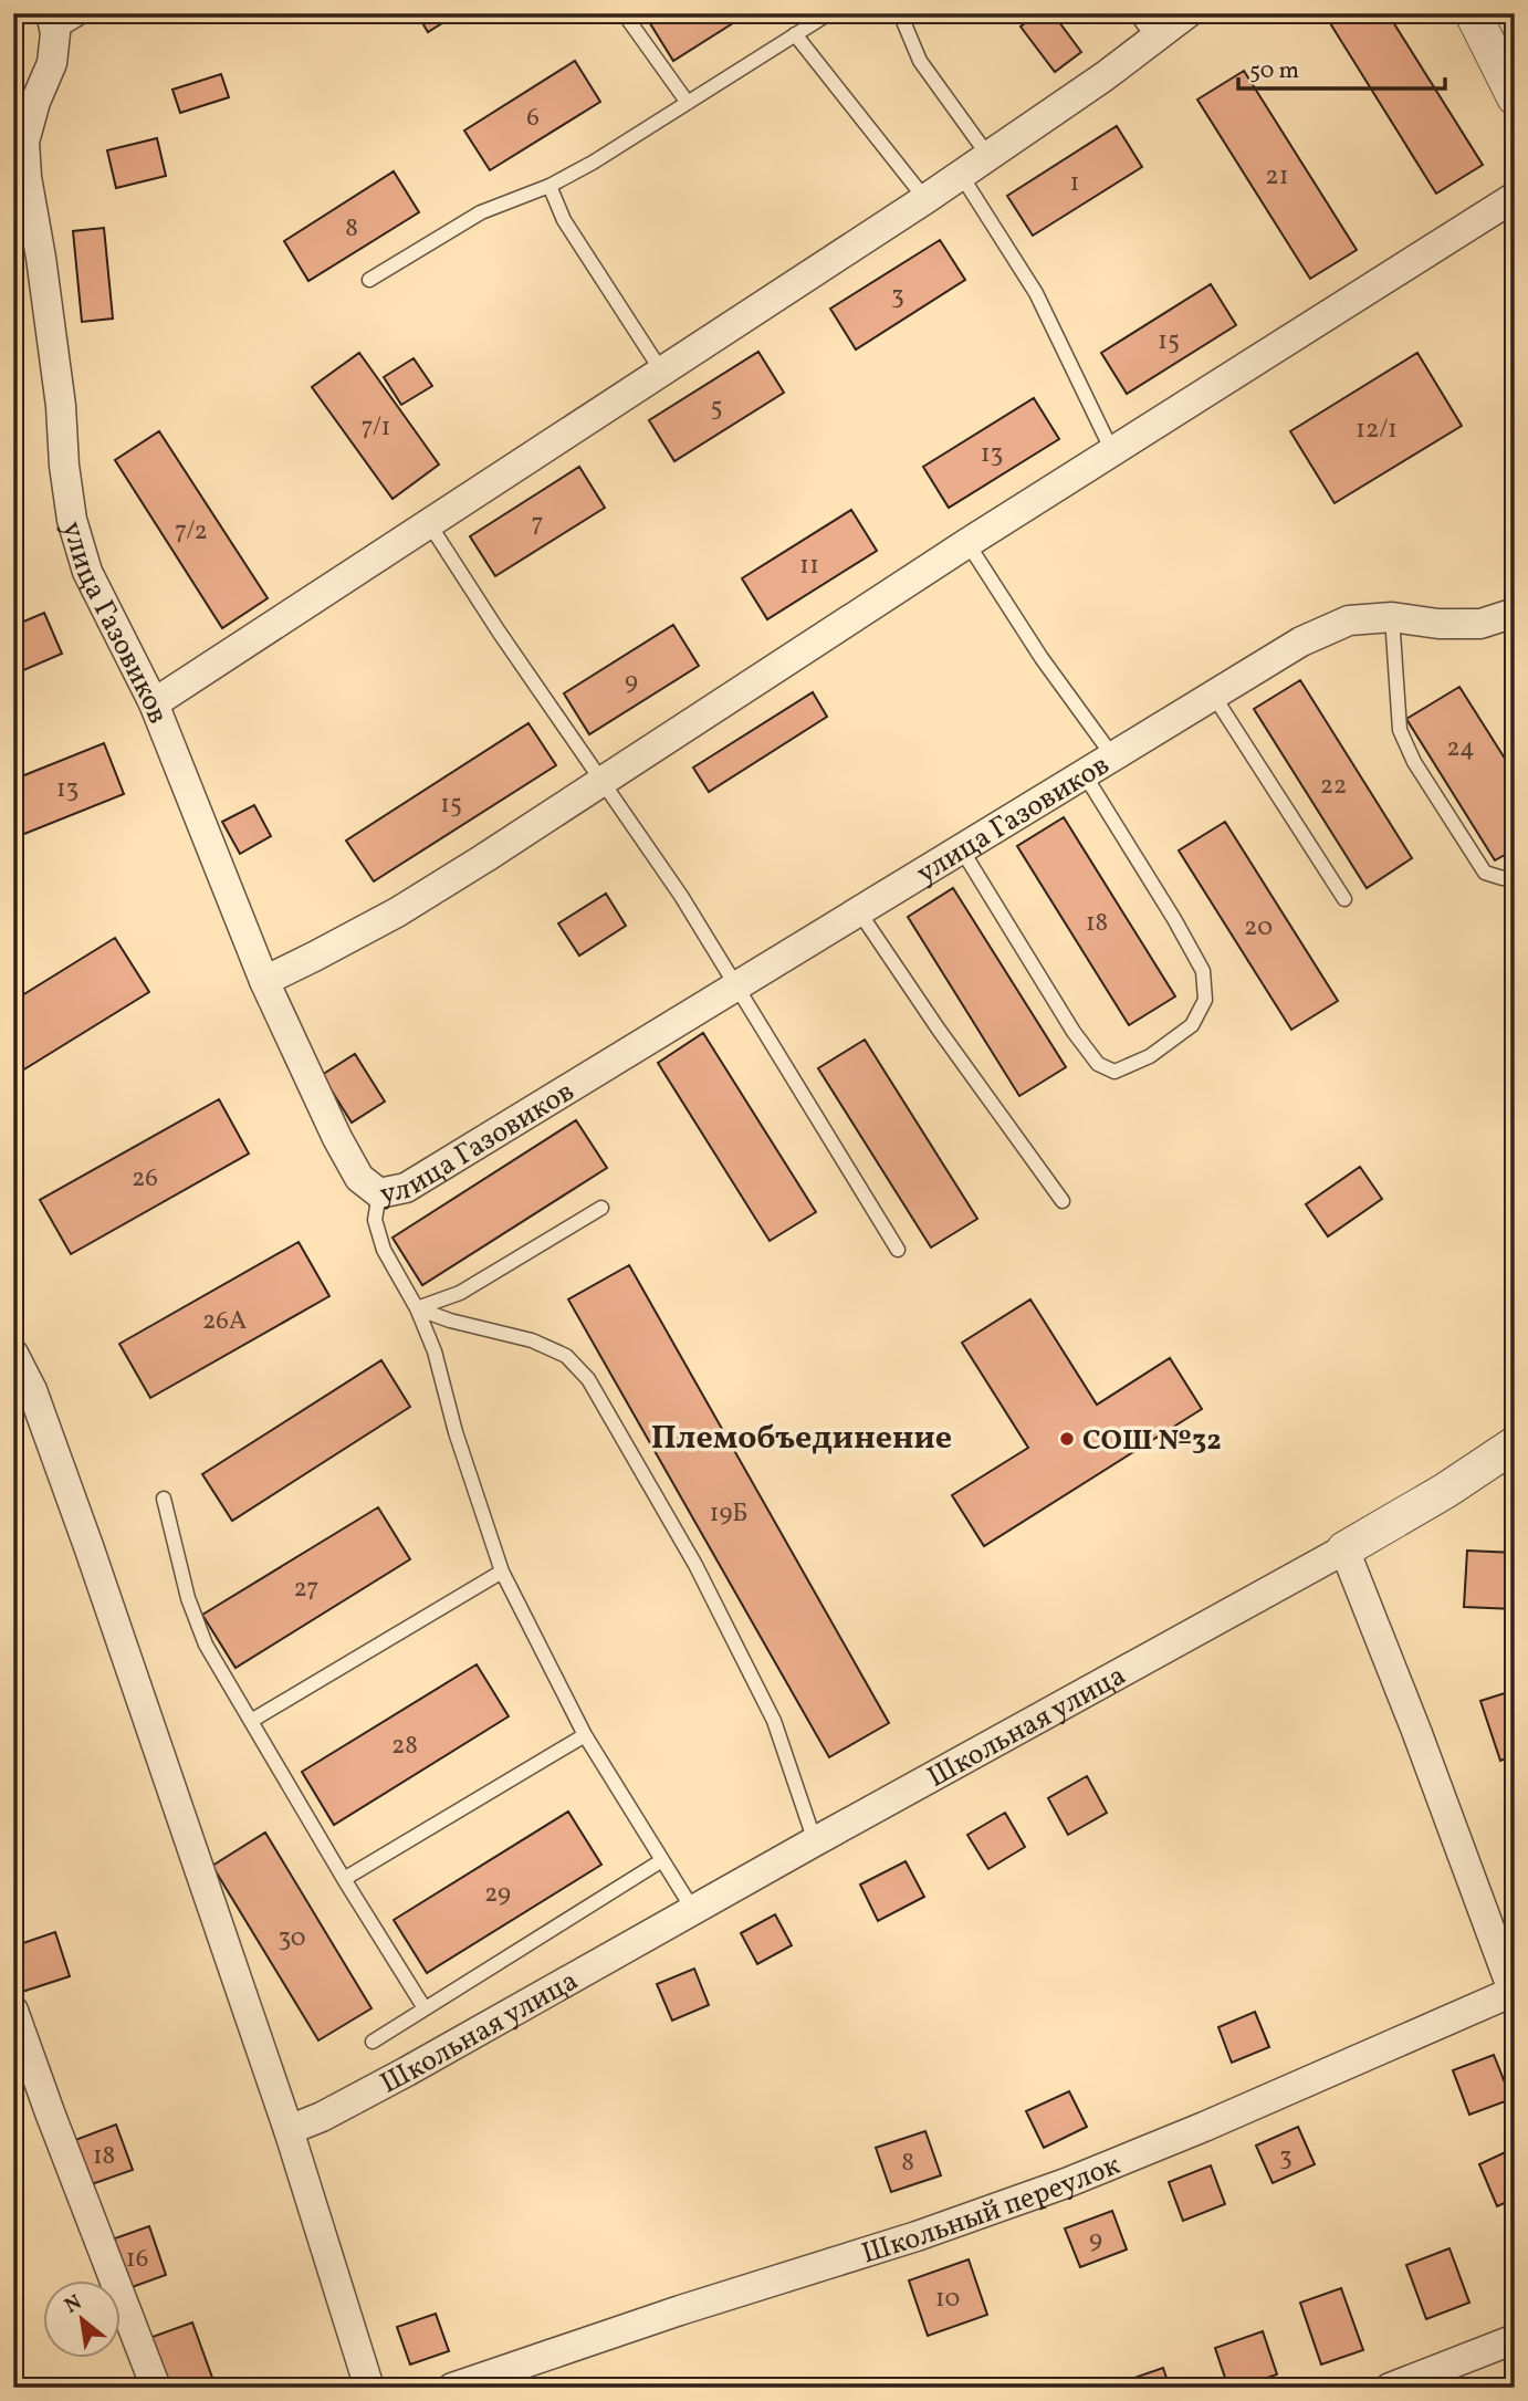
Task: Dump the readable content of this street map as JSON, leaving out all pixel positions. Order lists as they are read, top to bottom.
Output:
{
  "streets": {
    "street": ["улица Газовиков", "Школьная улица", "Школьный переулок"]
  },
  "districts": ["Племобъединение"],
  "places": ["СОШ №32"],
  "house_numbers": [
    "6",
    "21",
    "1",
    "8",
    "3",
    "15",
    "5",
    "7/1",
    "12/1",
    "13",
    "7",
    "7/2",
    "11",
    "9",
    "24",
    "22",
    "13",
    "15",
    "18",
    "20",
    "26",
    "26А",
    "19Б",
    "27",
    "28",
    "29",
    "30",
    "18",
    "3",
    "8",
    "9",
    "16",
    "10"
  ],
  "scale_bar": "50 m",
  "north": "top left"
}
